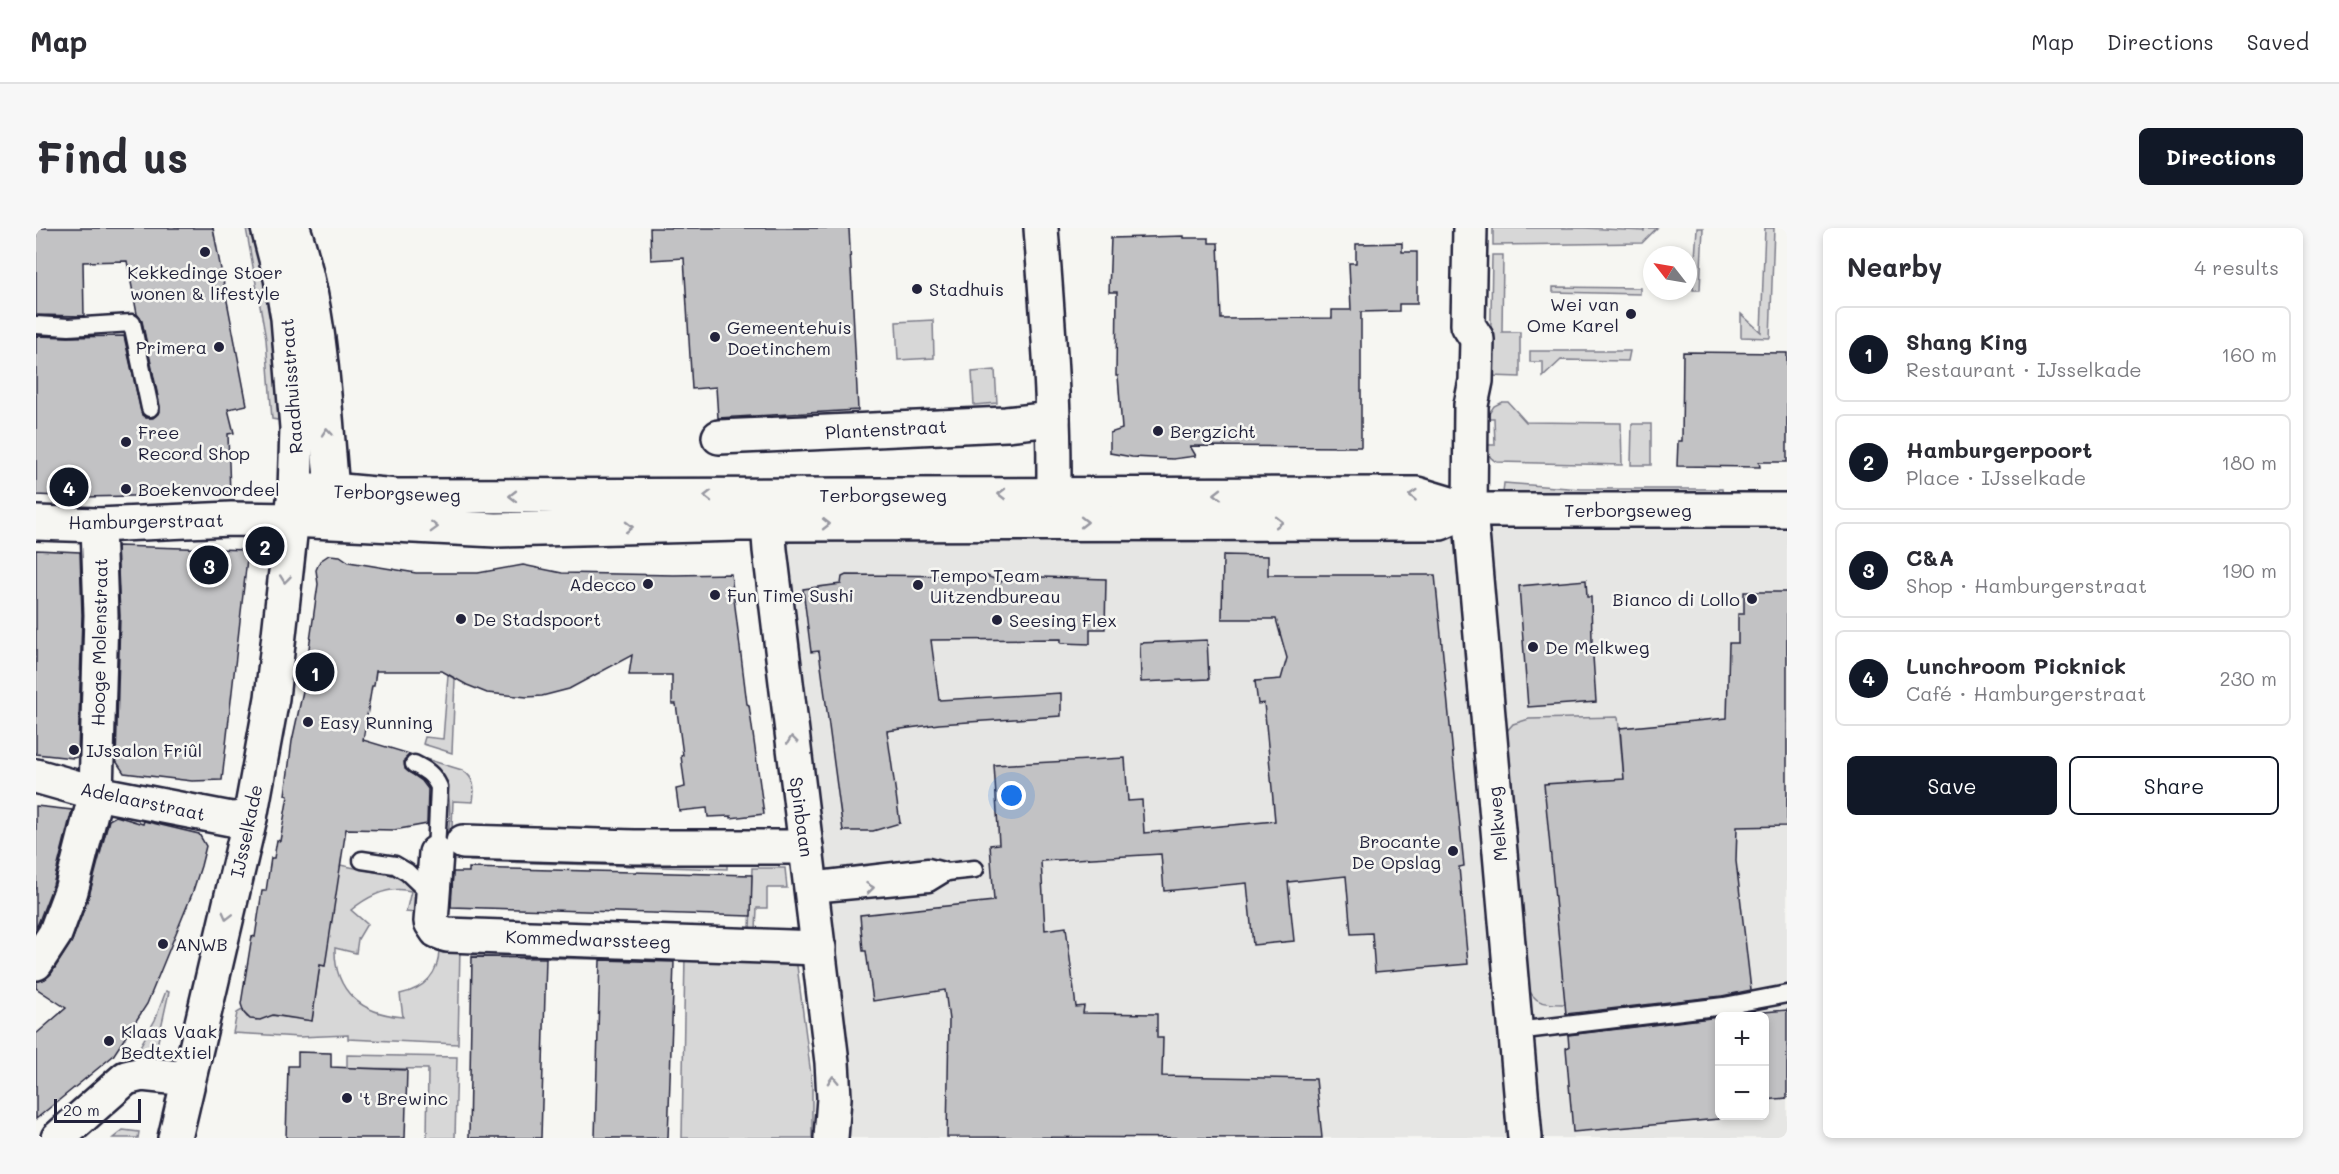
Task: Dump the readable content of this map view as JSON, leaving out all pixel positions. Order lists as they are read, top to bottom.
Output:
{
  "streets": {
    "street": [
      "Raadhuisstraat",
      "Plantenstraat",
      "Terborgseweg",
      "Hamburgerstraat",
      "Hooge Molenstraat",
      "Adelaarstraat",
      "Spinbaan",
      "Melkweg",
      "IJsselkade",
      "Kommedwarssteeg"
    ]
  },
  "crossings": [
    ["Raadhuisstraat", "Terborgseweg"],
    ["Raadhuisstraat", "Hamburgerstraat"],
    ["Raadhuisstraat", "IJsselkade"],
    ["Terborgseweg", "Hamburgerstraat"],
    ["Terborgseweg", "Spinbaan"],
    ["Terborgseweg", "Melkweg"],
    ["Terborgseweg", "IJsselkade"],
    ["Hamburgerstraat", "Hooge Molenstraat"],
    ["Hamburgerstraat", "IJsselkade"],
    ["Hooge Molenstraat", "Adelaarstraat"],
    ["Adelaarstraat", "IJsselkade"],
    ["Spinbaan", "Kommedwarssteeg"]
  ],
  "one_way": ["Spinbaan", "IJsselkade"],
  "places": [
    "Kekkedinge Stoer wonen & lifestyle",
    "Stadhuis",
    "Wei van Ome Karel",
    "Gemeentehuis Doetinchem",
    "Primera",
    "Bergzicht",
    "Free Record Shop",
    "Boekenvoordeel",
    "Adecco",
    "Tempo Team Uitzendbureau",
    "Fun Time Sushi",
    "Bianco di Lollo",
    "De Stadspoort",
    "Seesing Flex",
    "De Melkweg",
    "Easy Running",
    "IJssalon Friûl",
    "Brocante De Opslag",
    "ANWB",
    "Klaas Vaak Bedtextiel",
    "'t Brewinc"
  ],
  "scale_bar": "20 m",
  "north": "top left",
  "page": {
    "header": "Map",
    "nav": ["Map", "Directions", "Saved"],
    "buttons": [
      "Directions",
      ["Save", "Share"]
    ],
    "title": "Find us",
    "heading": ["Nearby", "4 results"],
    "list": [
      {
        "mark": "1",
        "name": "Shang King",
        "note": "Restaurant · IJsselkade",
        "value": "160 m"
      },
      {
        "mark": "2",
        "name": "Hamburgerpoort",
        "note": "Place · IJsselkade",
        "value": "180 m"
      },
      {
        "mark": "3",
        "name": "C&A",
        "note": "Shop · Hamburgerstraat",
        "value": "190 m"
      },
      {
        "mark": "4",
        "name": "Lunchroom Picknick",
        "note": "Café · Hamburgerstraat",
        "value": "230 m"
      }
    ],
    "pins": [
      "4",
      "2",
      "3",
      "1"
    ],
    "map_buttons": ["+", "−"],
    "scale": "20 m"
  }
}
